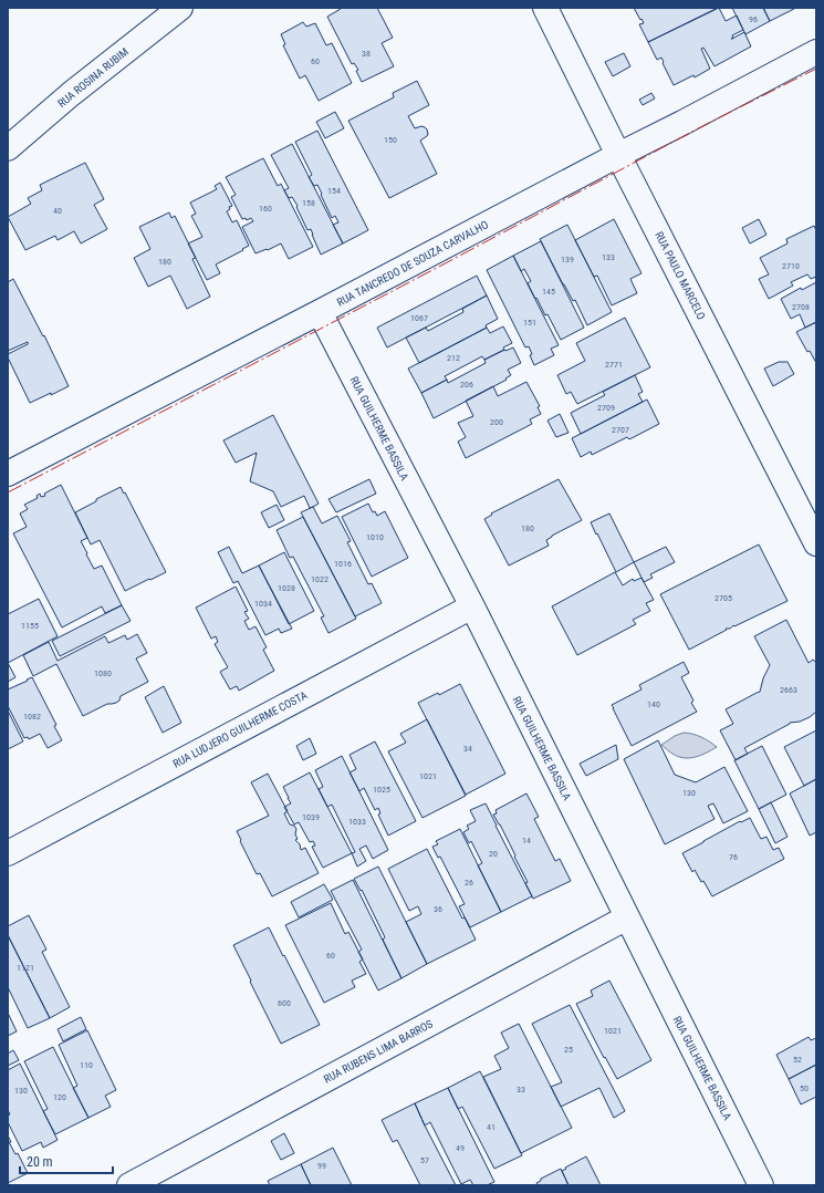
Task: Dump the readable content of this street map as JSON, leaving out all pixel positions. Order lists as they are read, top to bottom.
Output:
{
  "streets": {
    "street": [
      "RUA ROSINA RUBIM",
      "RUA TANCREDO DE SOUZA CARVALHO",
      "RUA PAULO MARCELO",
      "RUA GUILHERME BASSILA",
      "RUA LUDJERO GUILHERME COSTA",
      "RUA RUBENS LIMA BARROS"
    ]
  },
  "crossings": [
    ["RUA TANCREDO DE SOUZA CARVALHO", "RUA PAULO MARCELO"],
    ["RUA TANCREDO DE SOUZA CARVALHO", "RUA GUILHERME BASSILA"],
    ["RUA GUILHERME BASSILA", "RUA LUDJERO GUILHERME COSTA"],
    ["RUA GUILHERME BASSILA", "RUA RUBENS LIMA BARROS"]
  ],
  "house_numbers": [
    "96",
    "38",
    "60",
    "150",
    "154",
    "158",
    "160",
    "40",
    "133",
    "139",
    "180",
    "2710",
    "145",
    "2708",
    "1067",
    "151",
    "212",
    "2771",
    "206",
    "2709",
    "200",
    "2707",
    "180",
    "1010",
    "1016",
    "1022",
    "1028",
    "2705",
    "1034",
    "1155",
    "1080",
    "2663",
    "140",
    "1082",
    "34",
    "1021",
    "1025",
    "130",
    "1039",
    "1033",
    "14",
    "20",
    "76",
    "26",
    "36",
    "60",
    "1121",
    "600",
    "1021",
    "25",
    "52",
    "110",
    "50",
    "33",
    "130",
    "120",
    "41",
    "49",
    "57",
    "99"
  ],
  "scale_bar": "20 m"
}
